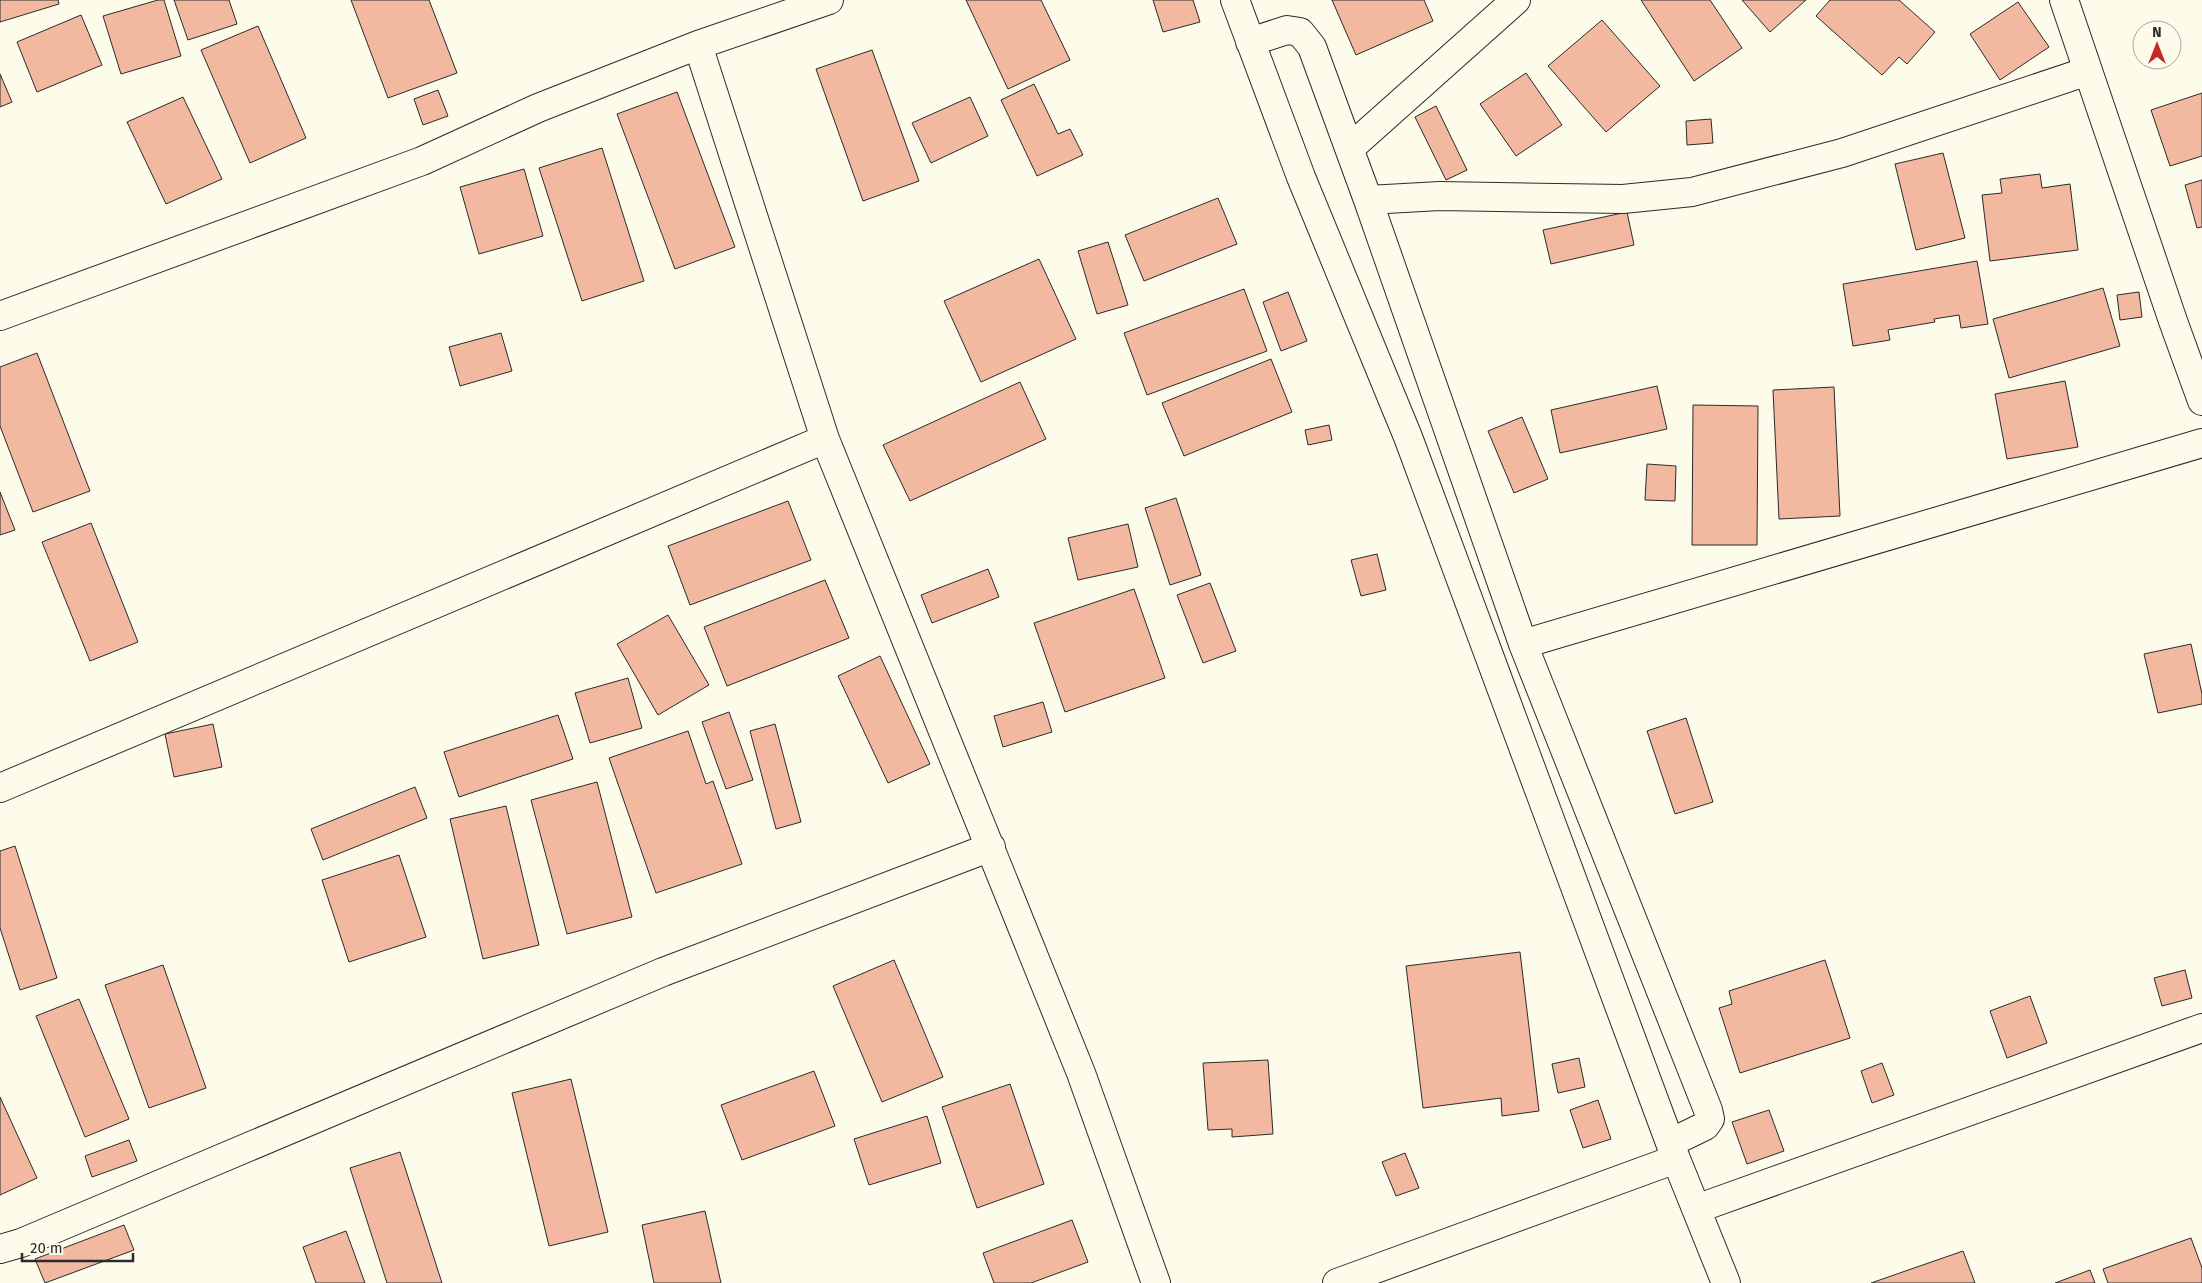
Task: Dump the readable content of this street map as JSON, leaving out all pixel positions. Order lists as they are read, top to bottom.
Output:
{
  "scale_bar": "20 m",
  "north": "top"
}
